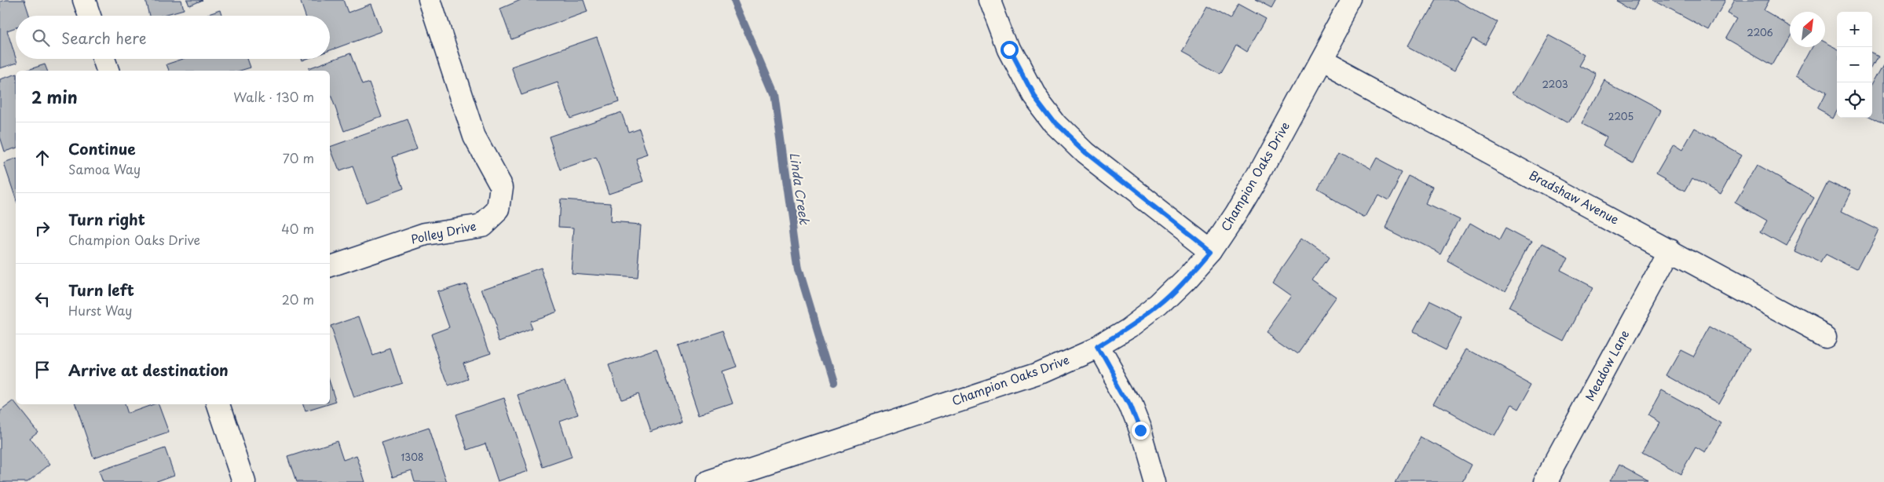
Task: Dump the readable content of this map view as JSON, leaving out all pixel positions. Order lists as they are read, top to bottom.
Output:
{
  "streets": {
    "street": [
      "Champion Oaks Drive",
      "Bradshaw Avenue",
      "Polley Drive",
      "Meadow Lane"
    ]
  },
  "crossings": [
    ["Champion Oaks Drive", "Bradshaw Avenue"],
    ["Bradshaw Avenue", "Meadow Lane"]
  ],
  "water": ["Linda Creek"],
  "house_numbers": [
    "2206",
    "2203",
    "2205",
    "1308"
  ],
  "north": "top right",
  "page": {
    "map_buttons": ["+", "−"],
    "search": "Search here",
    "heading": ["2 min", "Walk · 130 m"],
    "list": [
      ["Continue", "Samoa Way", "70 m"],
      ["Turn right", "Champion Oaks Drive", "40 m"],
      ["Turn left", "Hurst Way", "20 m"],
      "Arrive at destination"
    ]
  }
}
